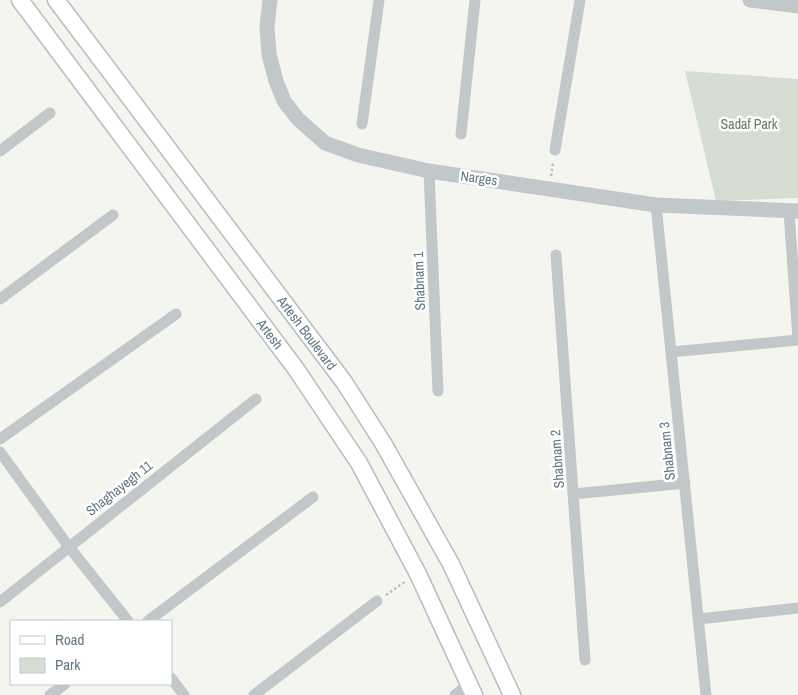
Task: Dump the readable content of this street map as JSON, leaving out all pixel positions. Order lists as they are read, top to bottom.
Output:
{
  "streets": {
    "main road": ["Artesh Boulevard", "Artesh"],
    "street": [
      "Narges",
      "Shabnam 1",
      "Shabnam 3",
      "Shabnam 2",
      "Shaghayegh 11"
    ]
  },
  "crossings": [
    ["Narges", "Shabnam 1"],
    ["Narges", "Shabnam 3"]
  ],
  "parks": ["Sadaf Park"],
  "legend": ["Road", "Park"]
}
